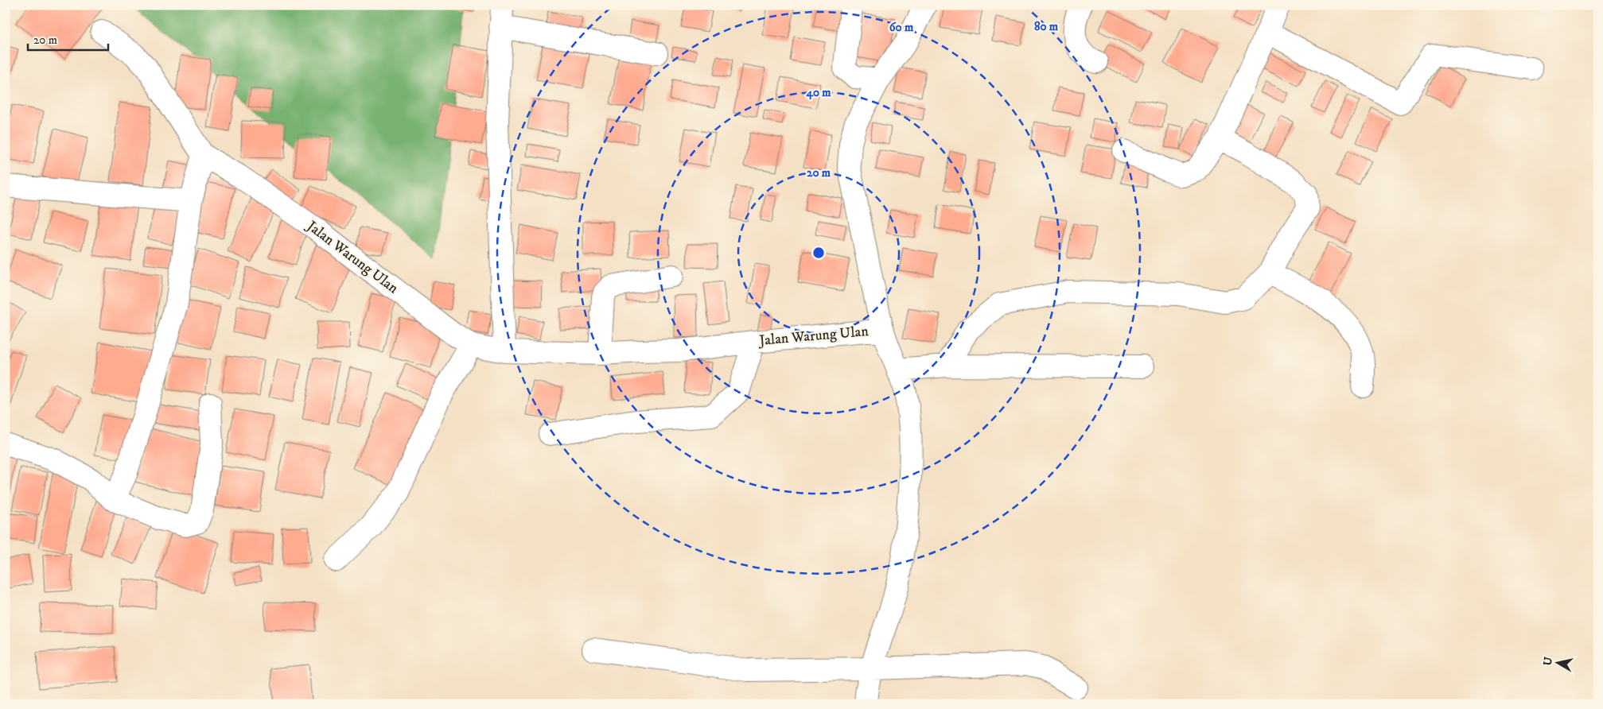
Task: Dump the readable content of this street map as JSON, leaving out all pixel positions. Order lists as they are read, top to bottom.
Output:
{
  "streets": {
    "street": ["Jalan Warung Ulan"]
  },
  "scale_bar": "20 m",
  "north": "left",
  "rings": [
    "80 m",
    "60 m",
    "40 m",
    "20 m"
  ]
}
